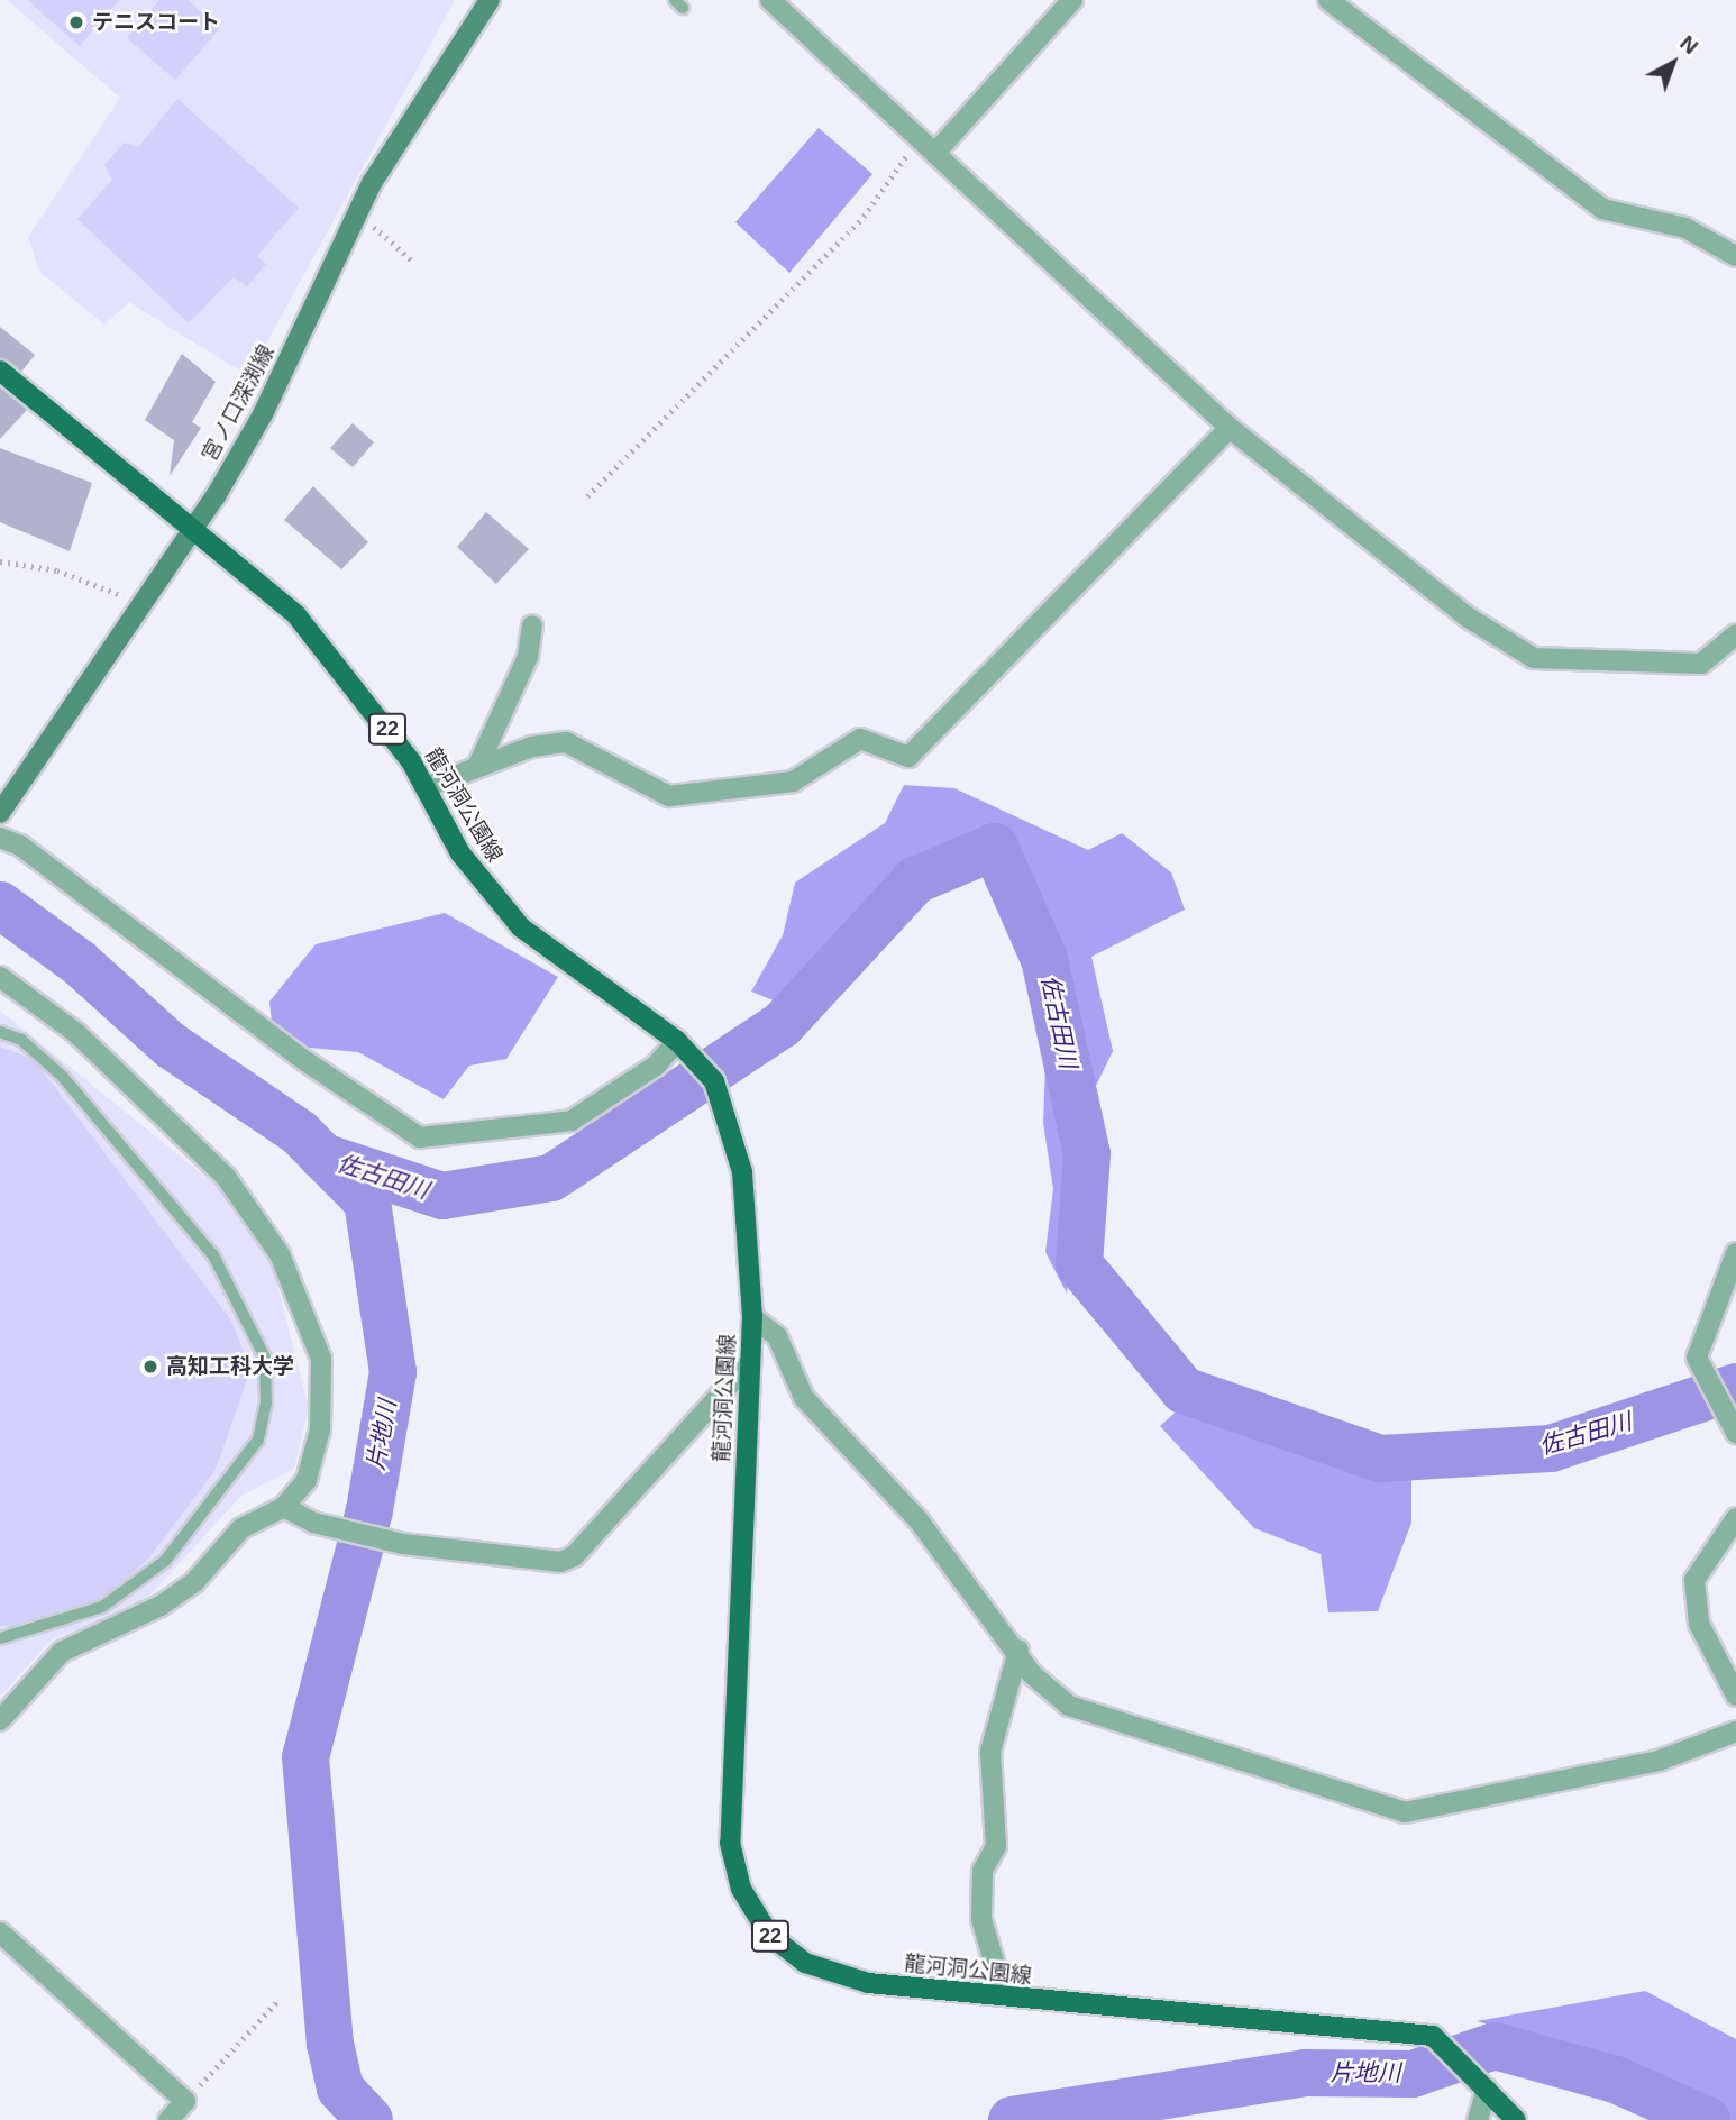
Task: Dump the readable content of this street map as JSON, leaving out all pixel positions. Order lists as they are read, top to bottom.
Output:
{
  "streets": {
    "main road": ["宮ノ口深渕線", "22", "龍河洞公園線"]
  },
  "crossings": [
    ["宮ノ口深渕線", "龍河洞公園線"]
  ],
  "water": ["佐古田川", "片地川"],
  "places": ["テニスコート", "高知工科大学"],
  "north": "top right"
}
